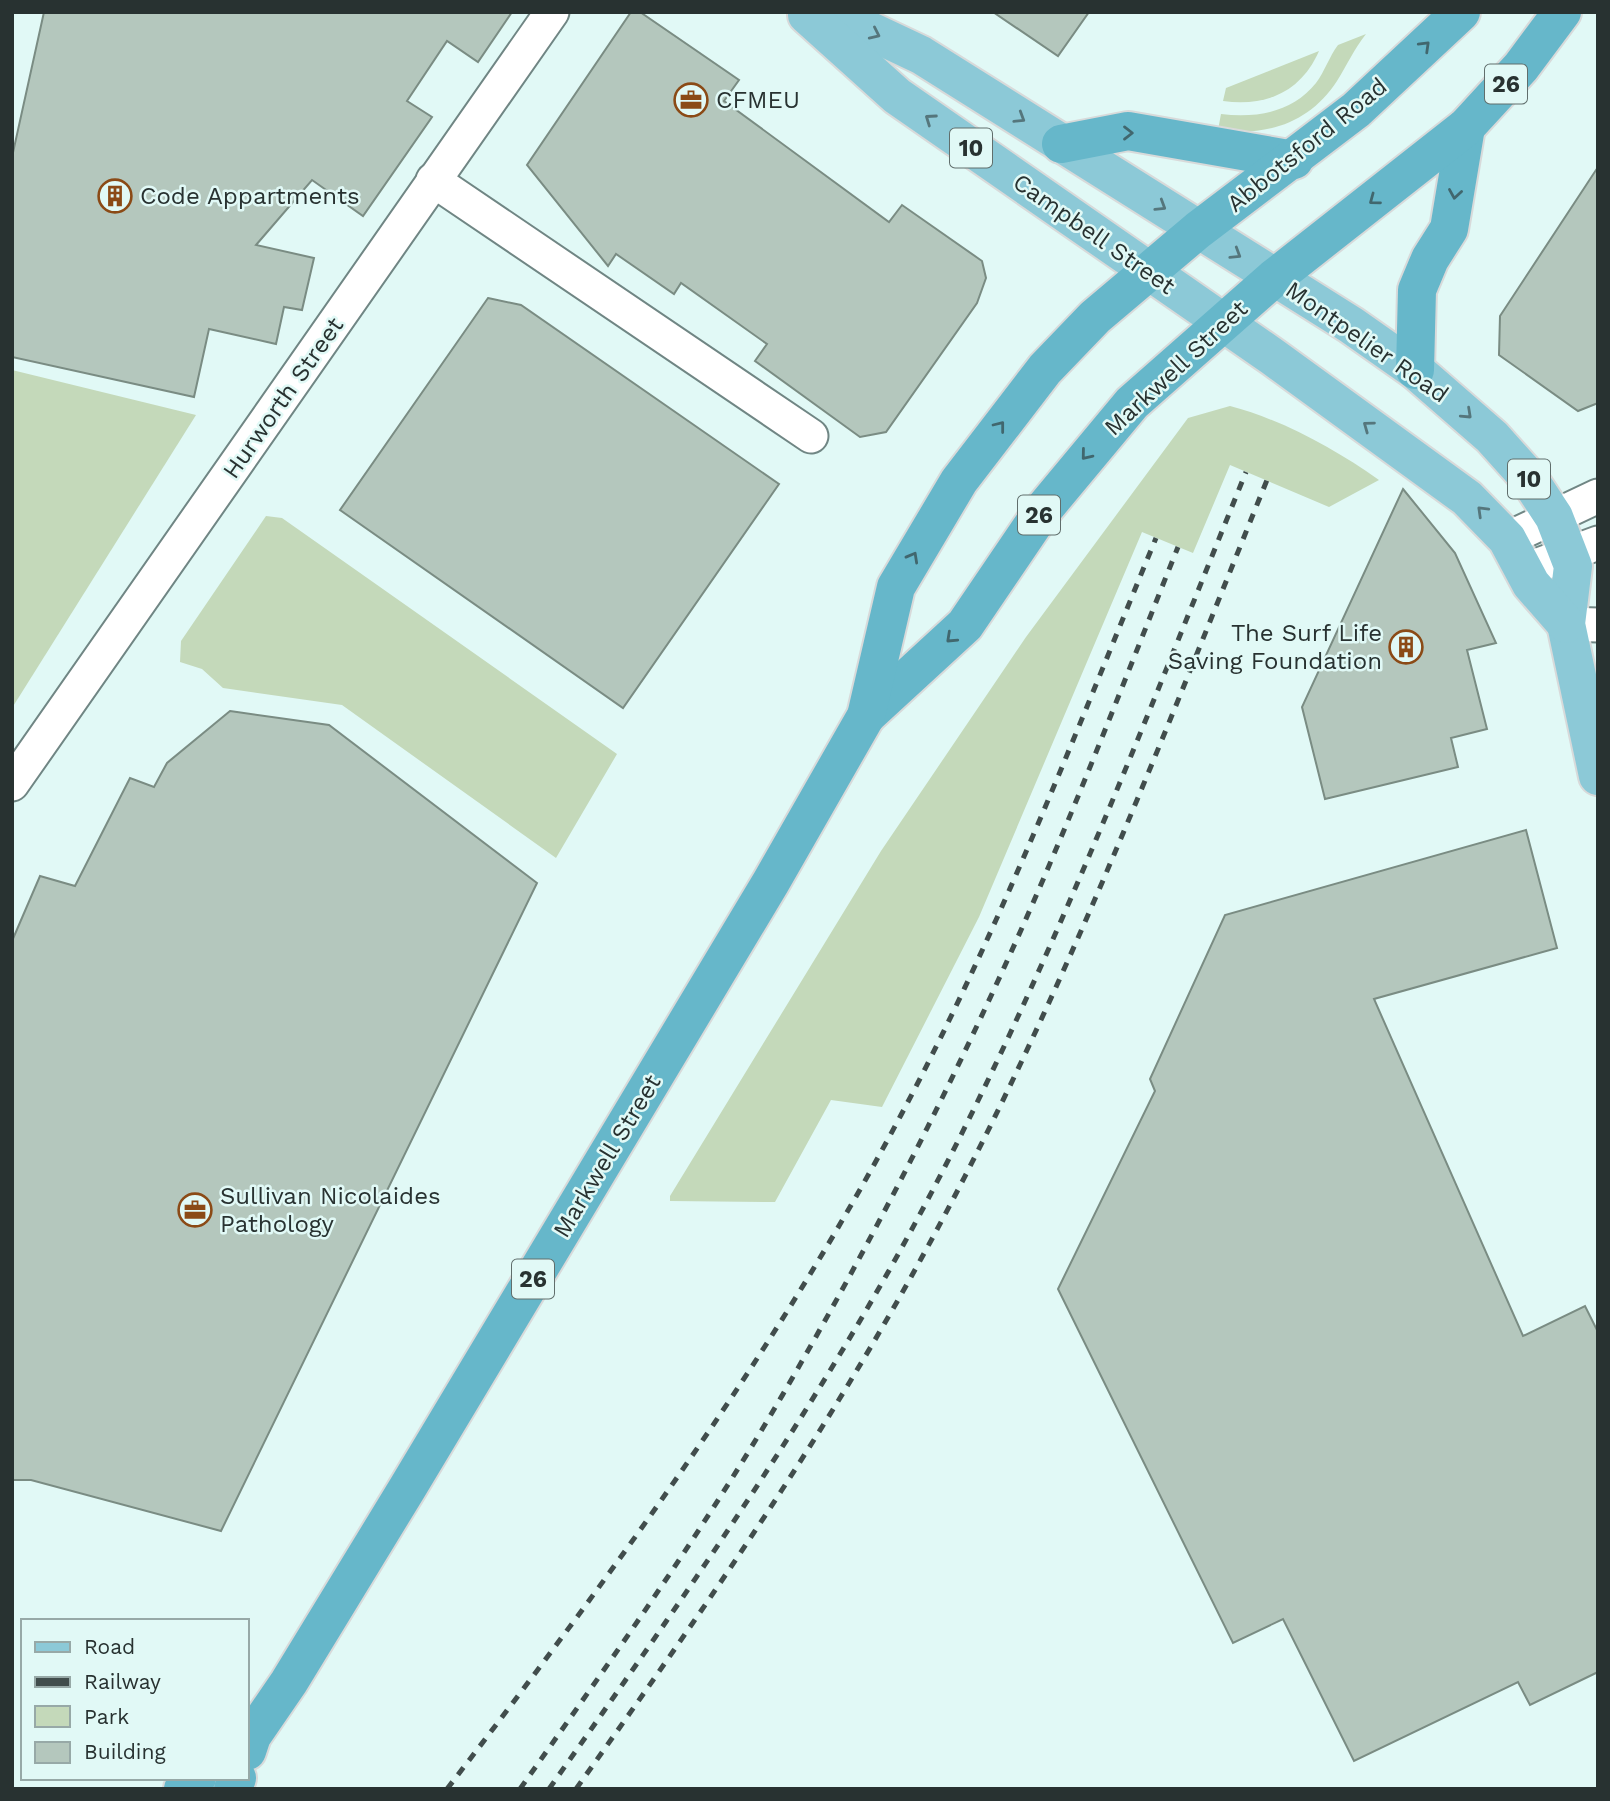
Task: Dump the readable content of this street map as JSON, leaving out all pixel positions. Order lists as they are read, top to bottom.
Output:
{
  "streets": {
    "highway": ["26", "Abbotsford Road", "Markwell Street"],
    "main road": ["10", "Campbell Street", "Montpelier Road"],
    "street": ["Hurworth Street"]
  },
  "crossings": [
    ["26", "Montpelier Road"],
    ["26", "Markwell Street"],
    ["Abbotsford Road", "10"],
    ["Abbotsford Road", "Campbell Street"],
    ["Abbotsford Road", "Montpelier Road"],
    ["Abbotsford Road", "Markwell Street"],
    ["10", "Montpelier Road"],
    ["Campbell Street", "Montpelier Road"],
    ["Campbell Street", "Markwell Street"],
    ["Montpelier Road", "Markwell Street"]
  ],
  "places": {
    "office": ["CFMEU", "Sullivan Nicolaides Pathology"],
    "building": ["Code Appartments", "The Surf Life Saving Foundation"]
  },
  "legend": [
    "Road",
    "Railway",
    "Park",
    "Building"
  ]
}
